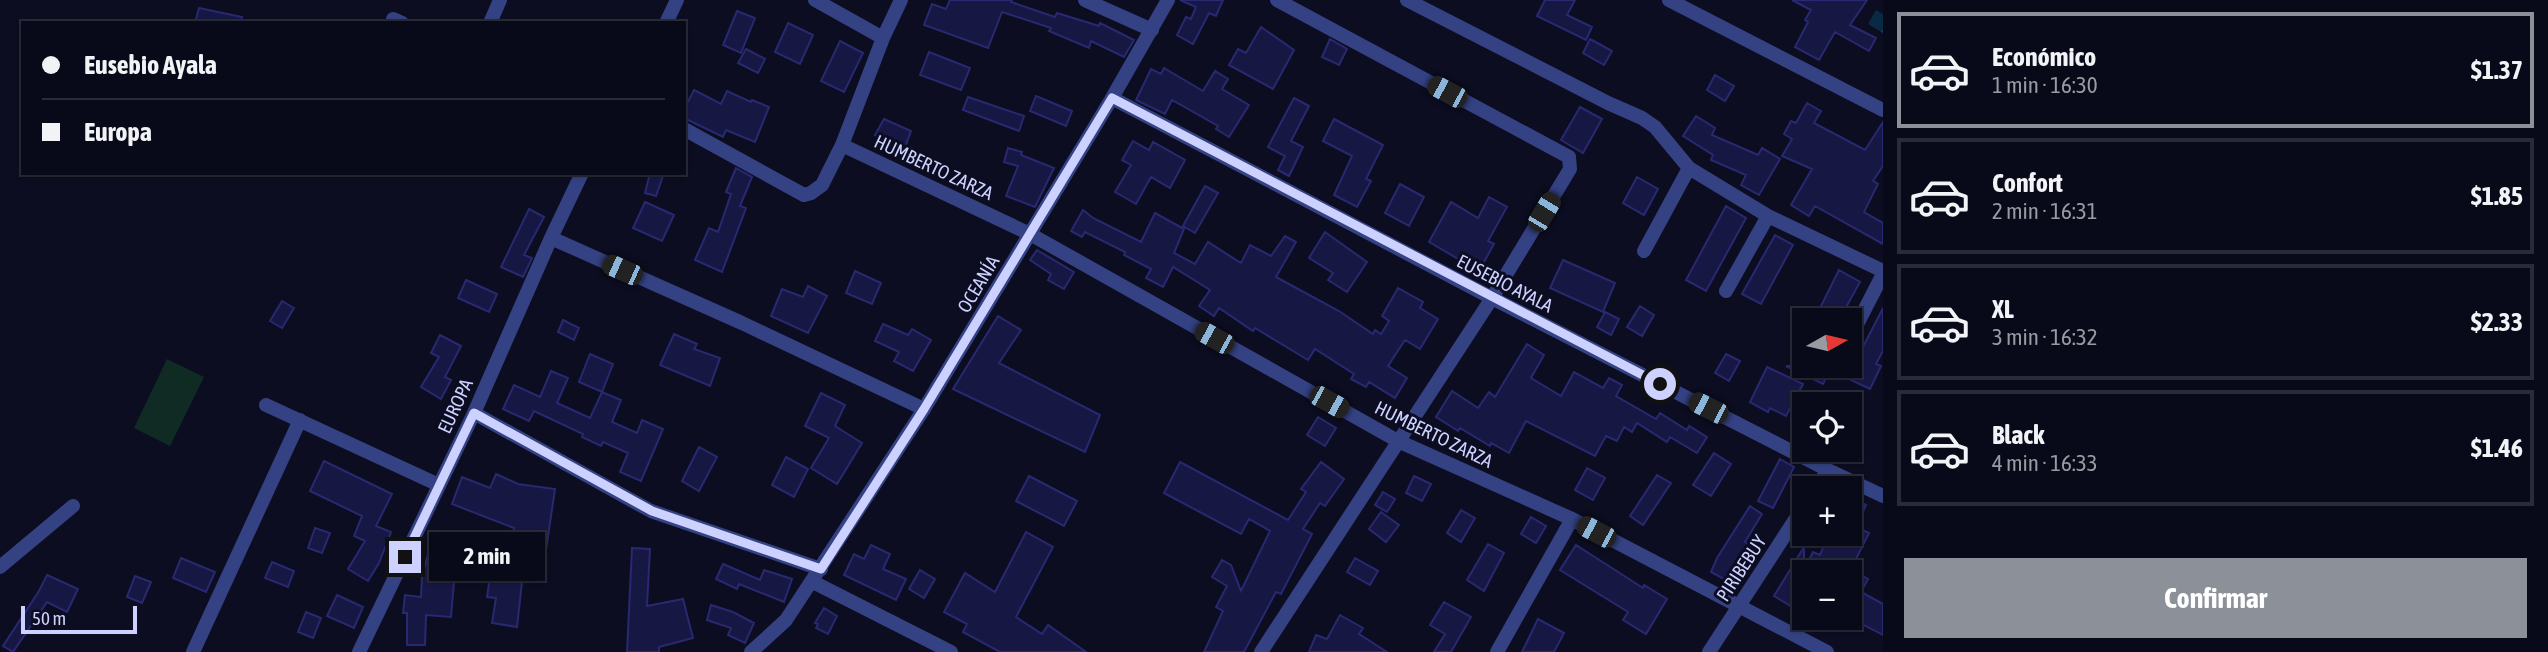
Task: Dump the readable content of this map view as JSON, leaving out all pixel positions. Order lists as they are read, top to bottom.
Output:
{
  "streets": {
    "street": [
      "HUMBERTO ZARZA",
      "EUSEBIO AYALA",
      "OCEANÍA",
      "EUROPA",
      "PIRIBEBUY"
    ]
  },
  "crossings": [
    ["HUMBERTO ZARZA", "OCEANÍA"],
    ["HUMBERTO ZARZA", "PIRIBEBUY"],
    ["EUSEBIO AYALA", "OCEANÍA"]
  ],
  "scale_bar": "50 m",
  "north": "right",
  "page": {
    "list": [
      {
        "name": "Económico",
        "note": "1 min · 16:30",
        "value": "$1.37"
      },
      {
        "name": "Confort",
        "note": "2 min · 16:31",
        "value": "$1.85"
      },
      {
        "name": "XL",
        "note": "3 min · 16:32",
        "value": "$2.33"
      },
      {
        "name": "Black",
        "note": "4 min · 16:33",
        "value": "$1.46"
      }
    ],
    "banner": ["Eusebio Ayala", "Europa"],
    "map_buttons": ["+", "−"],
    "bubble": "2 min",
    "buttons": "Confirmar",
    "scale": "50 m"
  }
}
